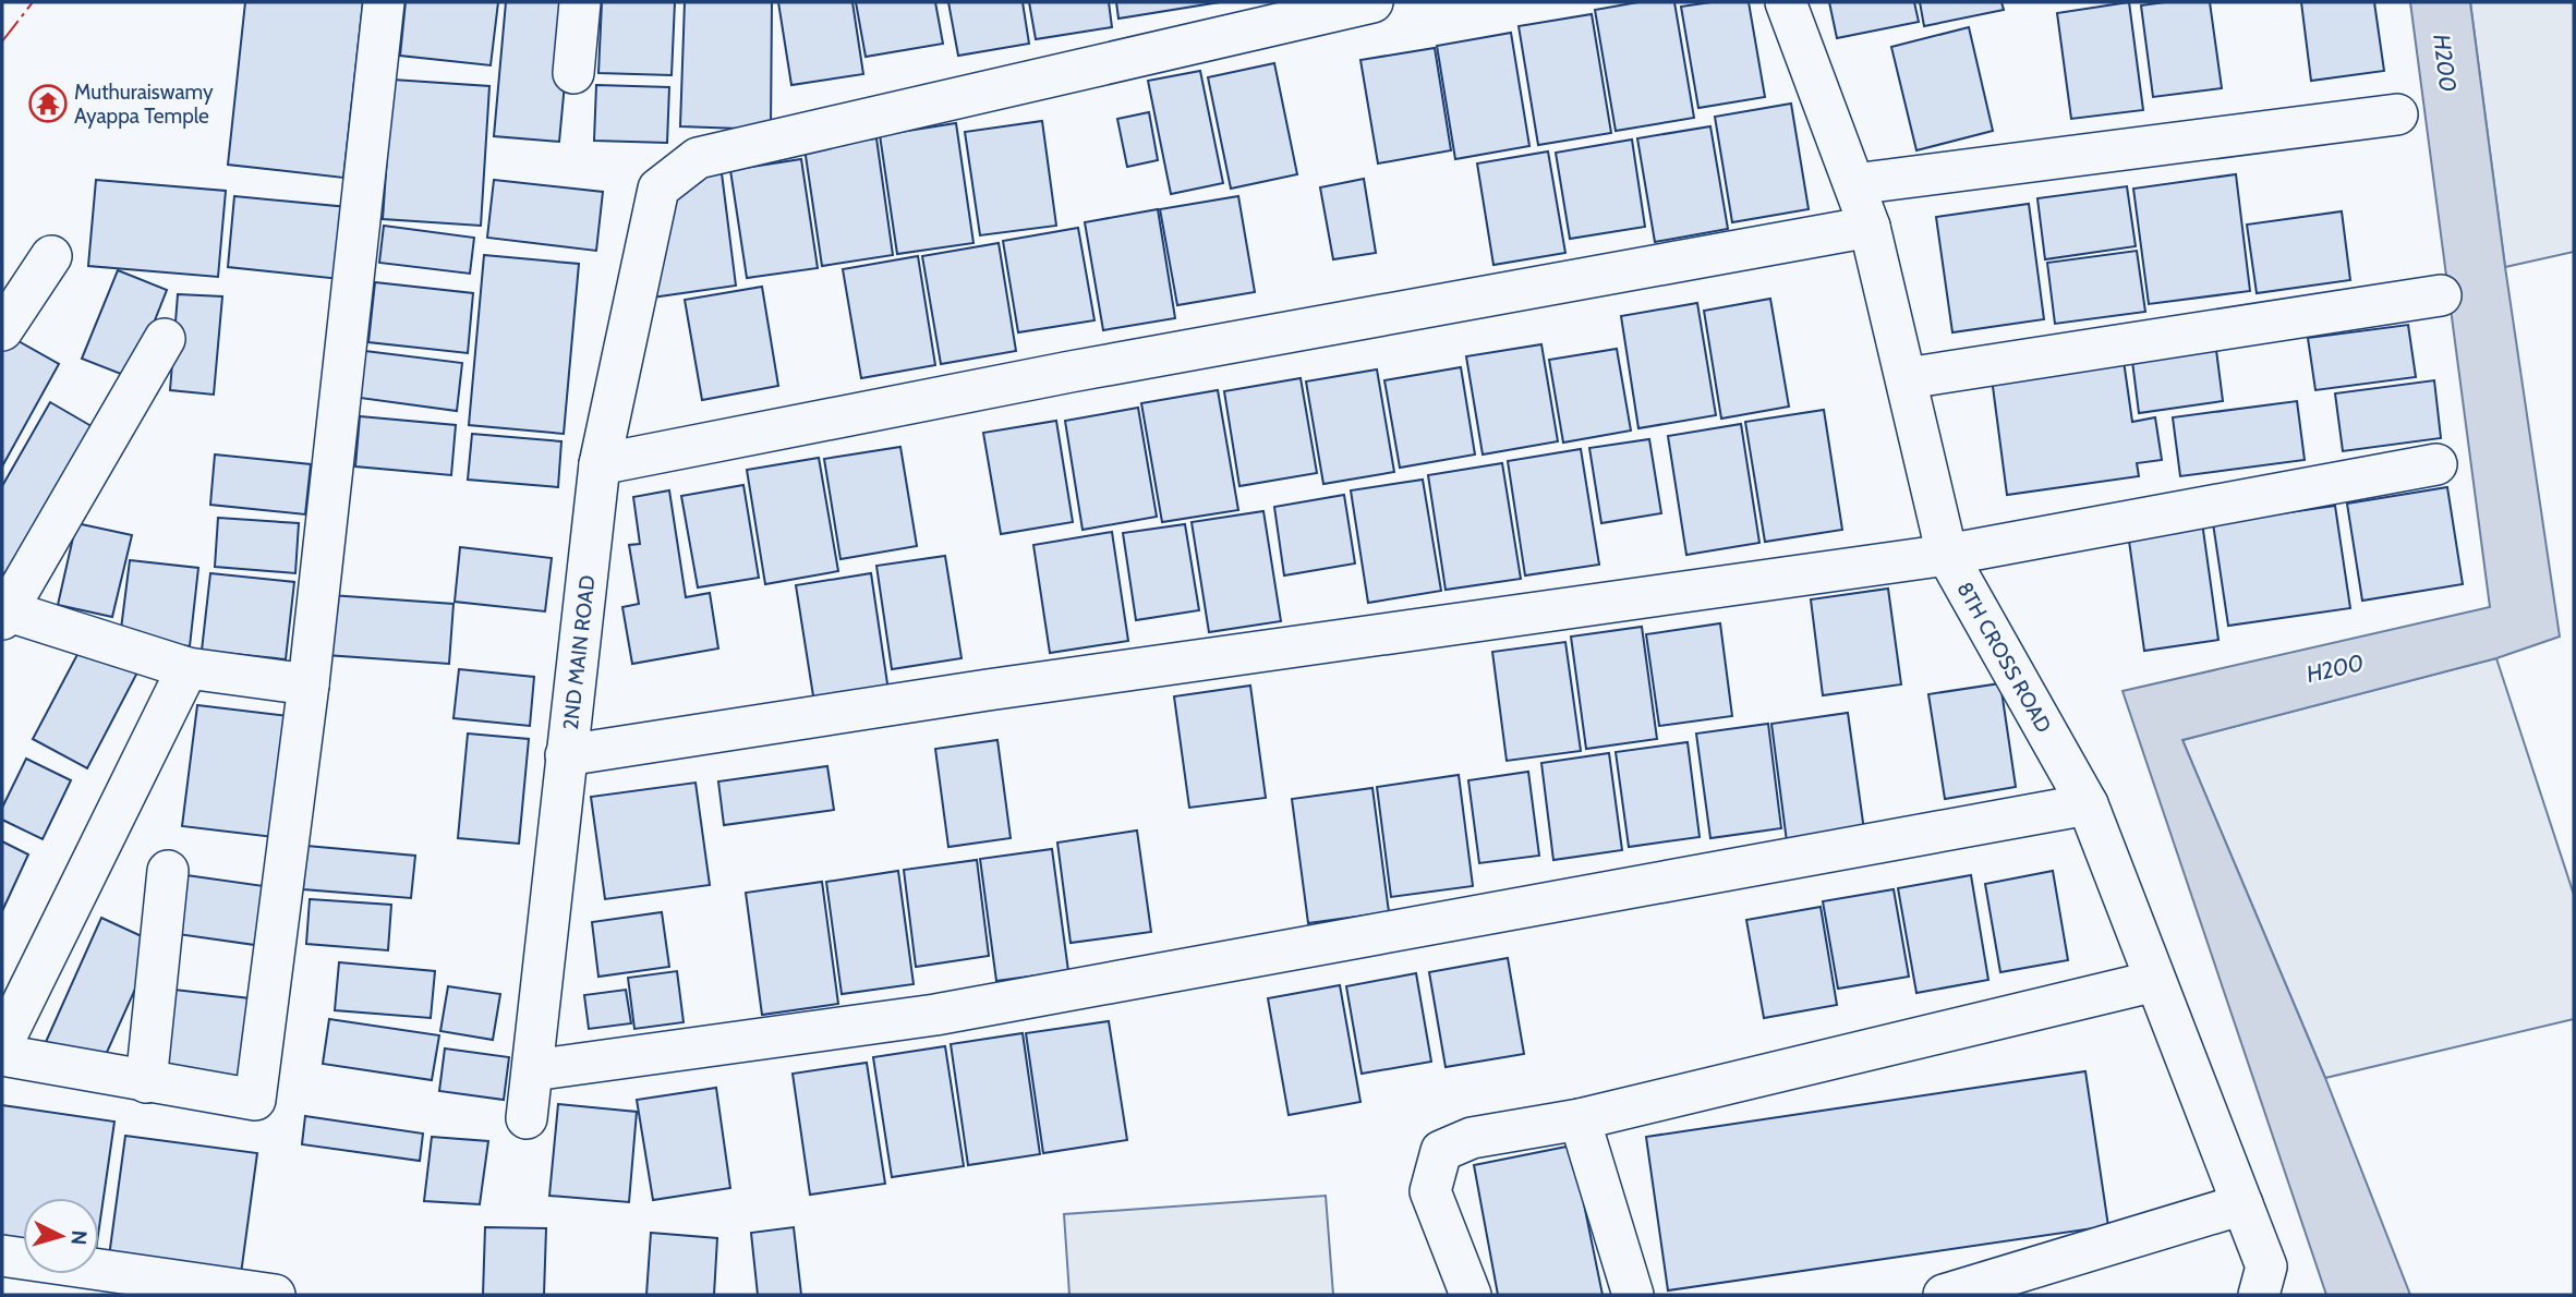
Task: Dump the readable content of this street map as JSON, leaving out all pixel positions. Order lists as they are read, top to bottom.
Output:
{
  "streets": {
    "street": ["2ND MAIN ROAD", "8TH CROSS ROAD"]
  },
  "water": ["H200"],
  "places": {
    "temple": ["Muthuraiswamy Ayappa Temple"]
  },
  "north": "right"
}
